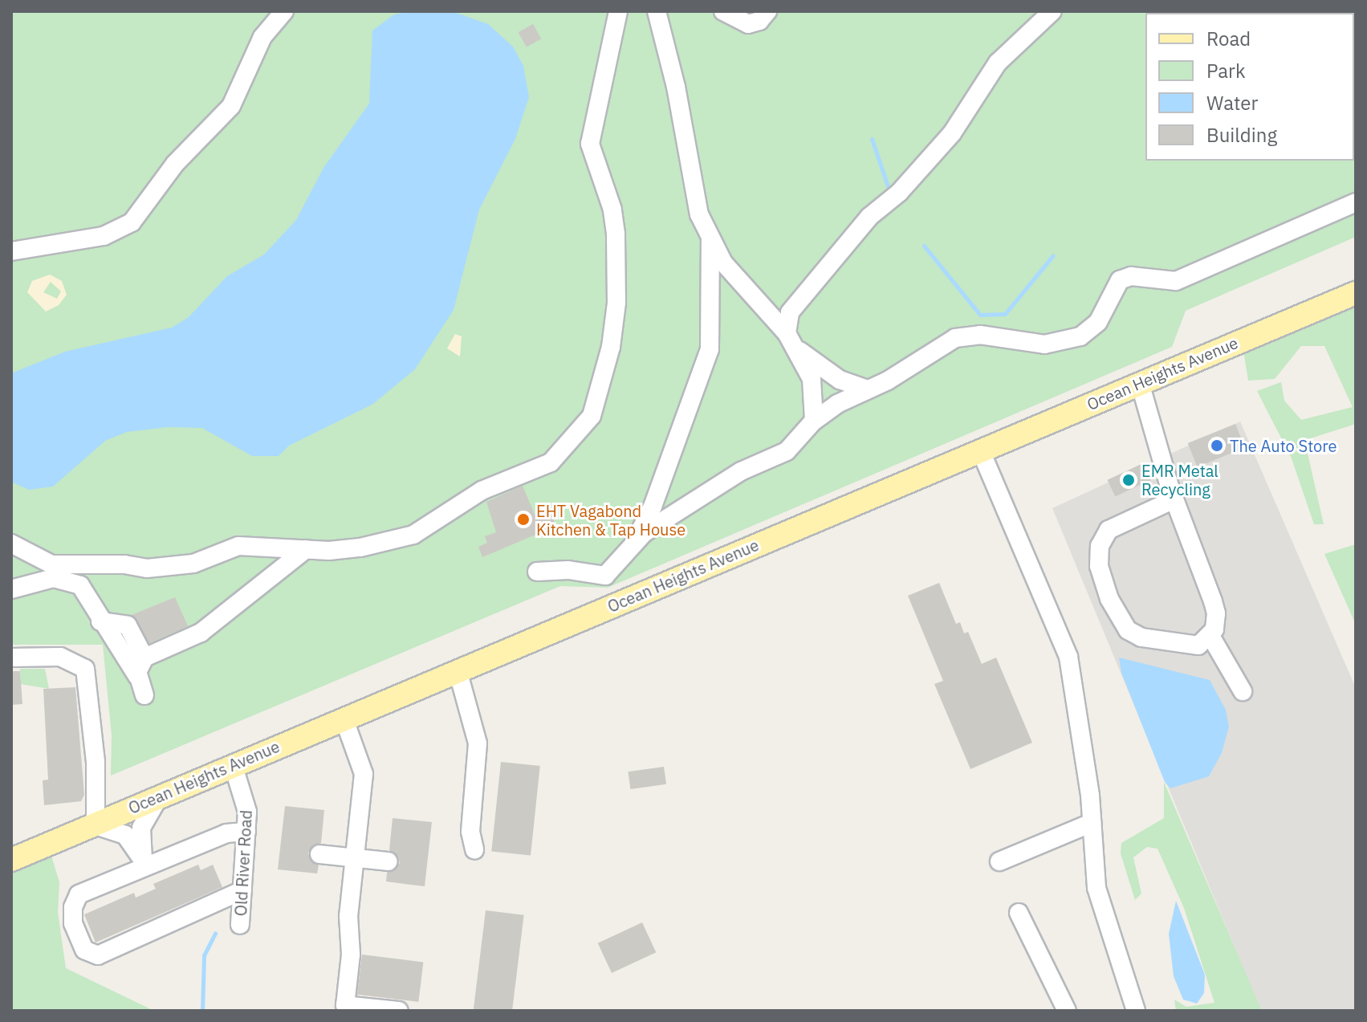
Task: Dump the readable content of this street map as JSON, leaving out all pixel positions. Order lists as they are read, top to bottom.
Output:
{
  "streets": {
    "main road": ["Ocean Heights Avenue"],
    "street": ["Old River Road"]
  },
  "crossings": [
    ["Ocean Heights Avenue", "Old River Road"]
  ],
  "places": ["The Auto Store", "EMR Metal Recycling", "EHT Vagabond Kitchen & Tap House"],
  "legend": [
    "Road",
    "Park",
    "Water",
    "Building"
  ]
}
